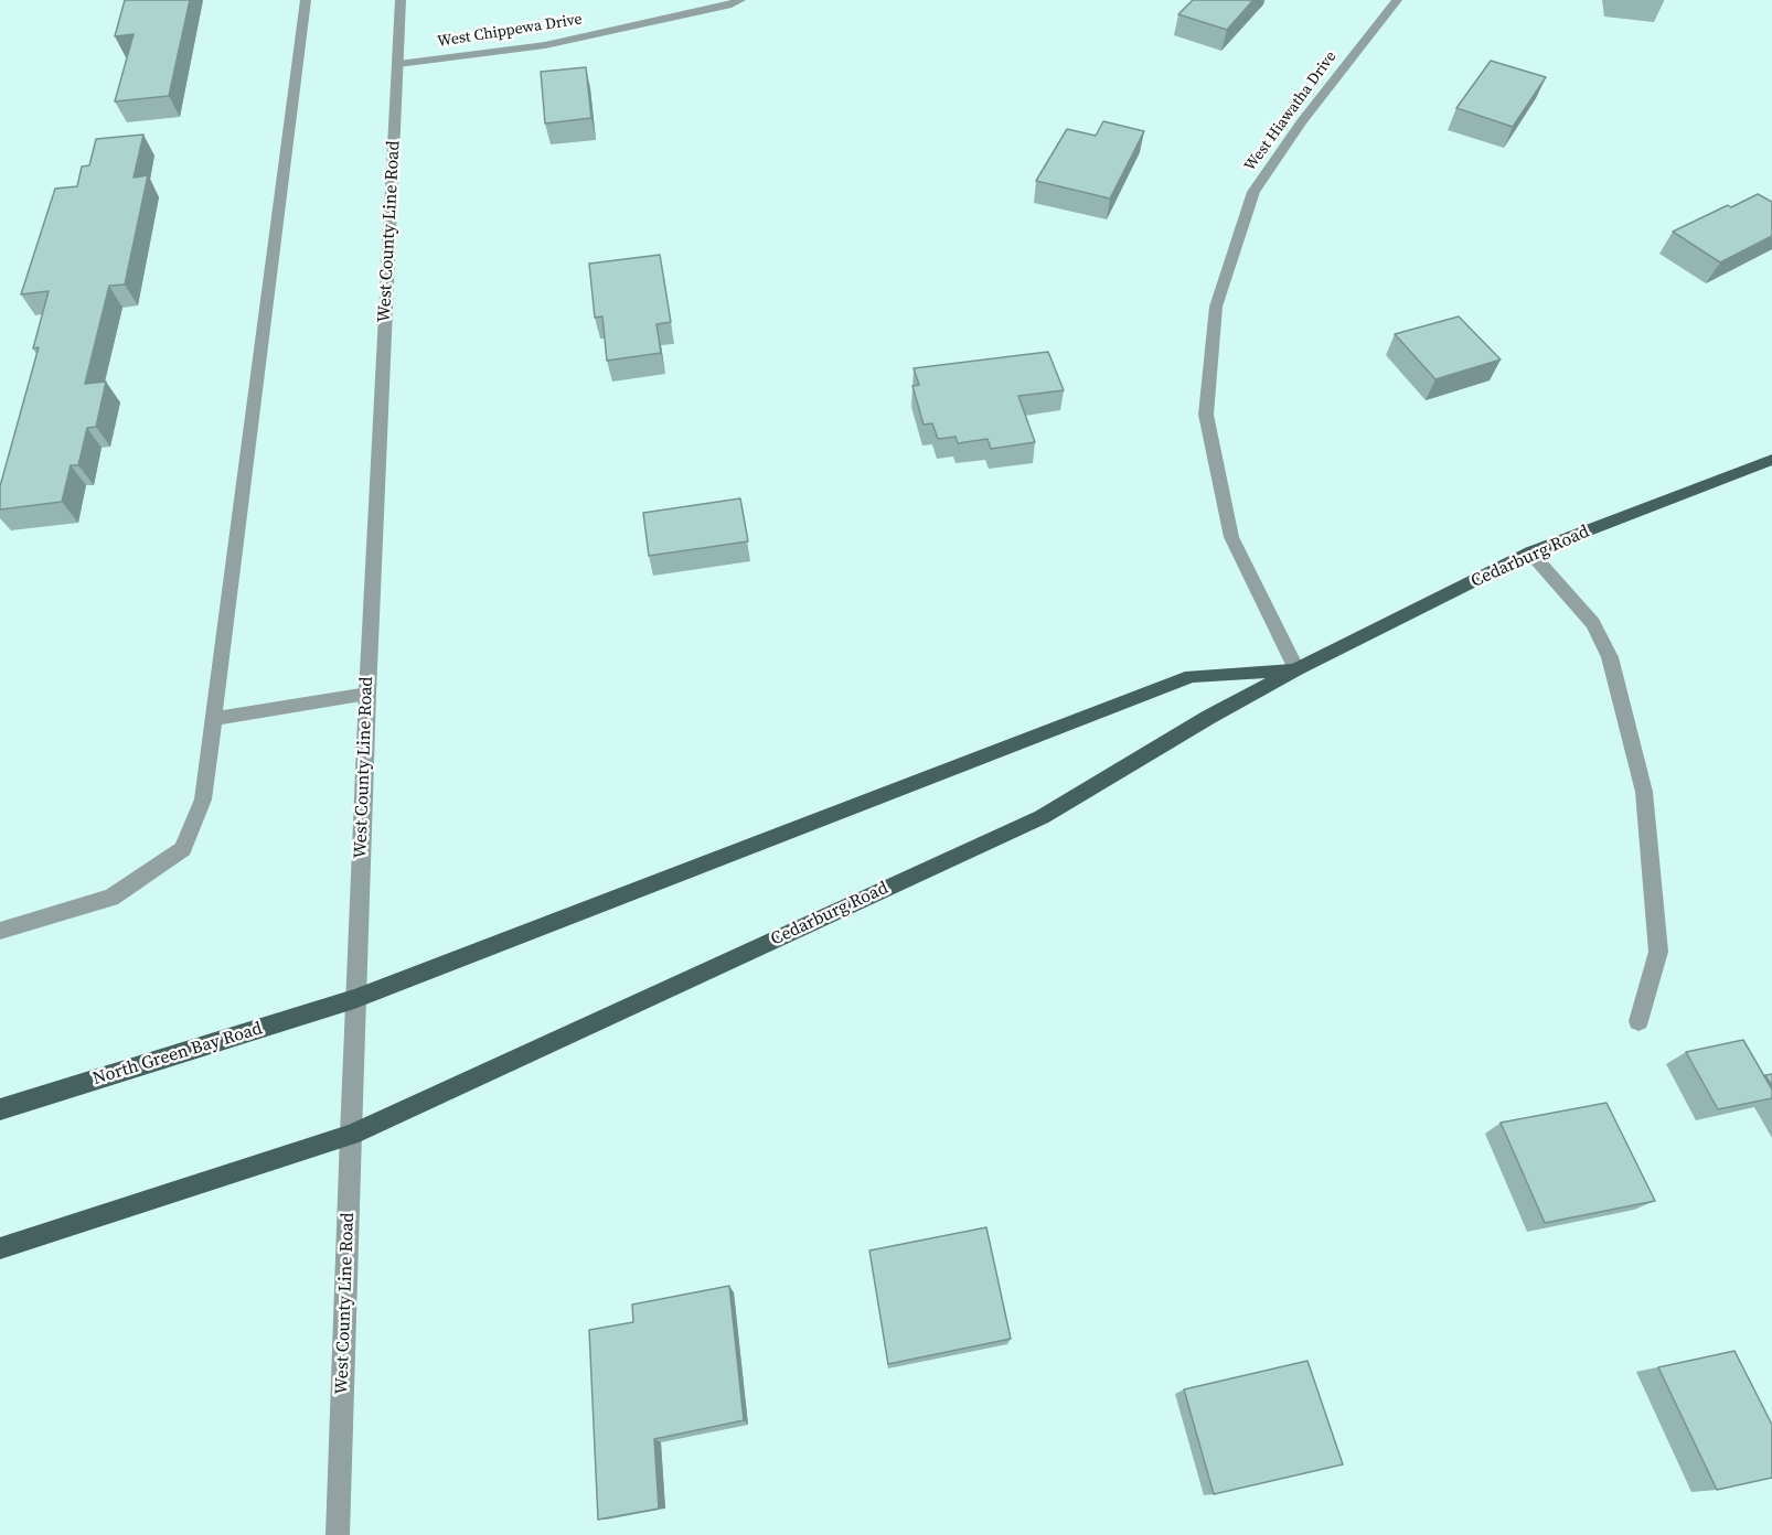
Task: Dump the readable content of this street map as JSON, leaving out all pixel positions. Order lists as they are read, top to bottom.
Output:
{
  "streets": {
    "main road": ["Cedarburg Road", "North Green Bay Road"],
    "street": ["West Chippewa Drive", "West Hiawatha Drive", "West County Line Road"]
  },
  "crossings": [
    ["West Chippewa Drive", "West County Line Road"],
    ["West Hiawatha Drive", "Cedarburg Road"],
    ["West County Line Road", "Cedarburg Road"],
    ["West County Line Road", "North Green Bay Road"],
    ["Cedarburg Road", "North Green Bay Road"]
  ]
}
